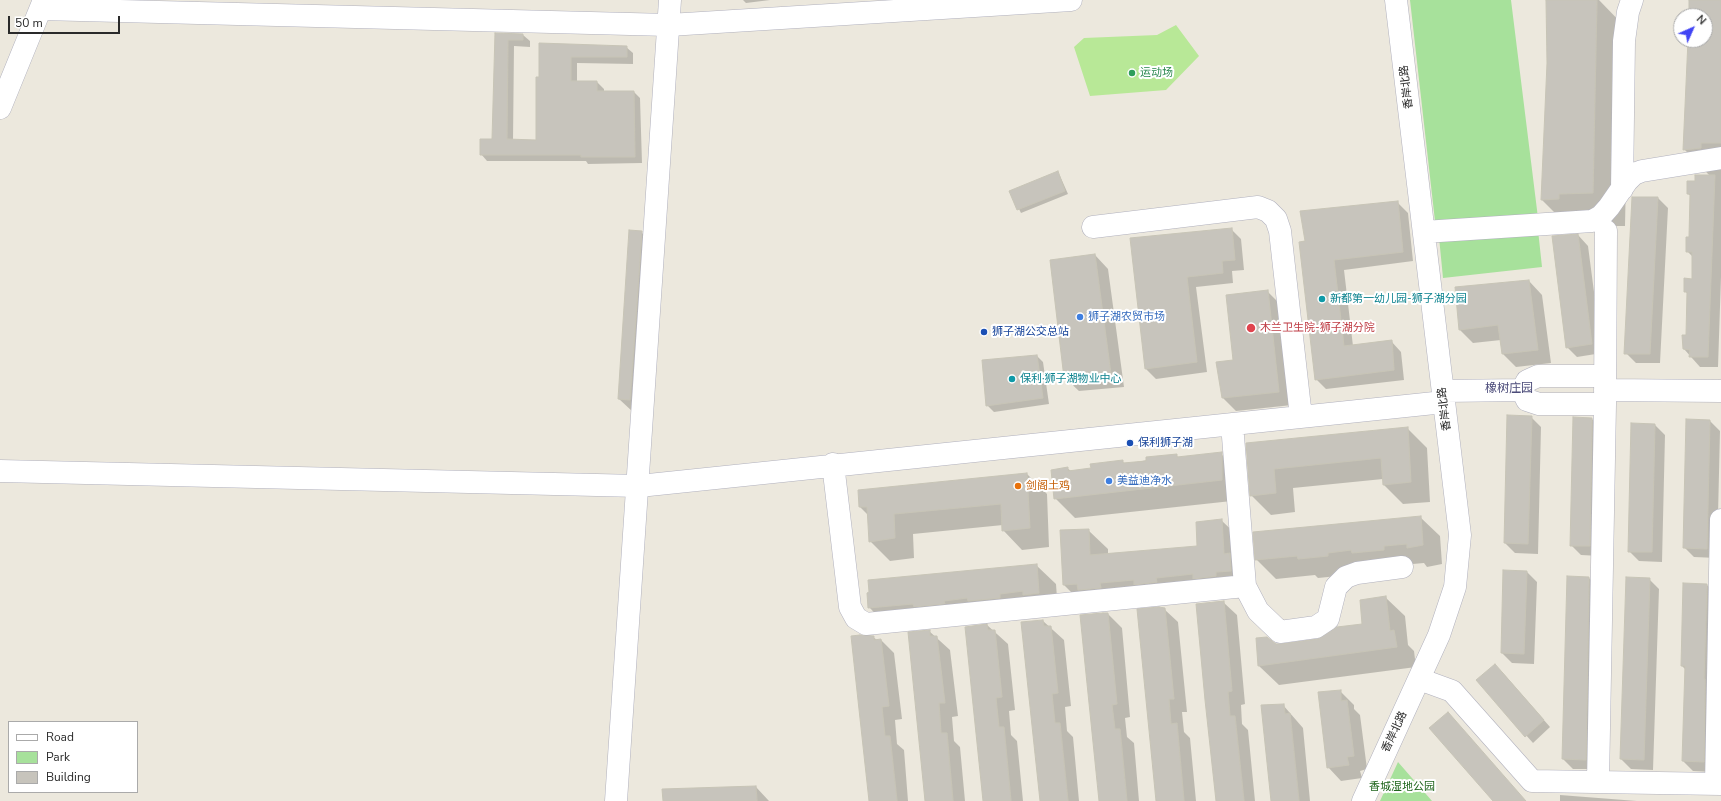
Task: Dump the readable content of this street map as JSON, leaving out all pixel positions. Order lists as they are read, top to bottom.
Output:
{
  "streets": {
    "street": ["香岸北路"]
  },
  "districts": ["橡树庄园"],
  "parks": ["香城湿地公园"],
  "places": [
    "运动场",
    "新都第一幼儿园-狮子湖分园",
    "狮子湖农贸市场",
    "木兰卫生院-狮子湖分院",
    "狮子湖公交总站",
    "保利·狮子湖物业中心",
    "保利狮子湖",
    "美益迪净水",
    "剑阁土鸡"
  ],
  "legend": ["Road", "Park", "Building"],
  "scale_bar": "50 m",
  "north": "top right"
}
